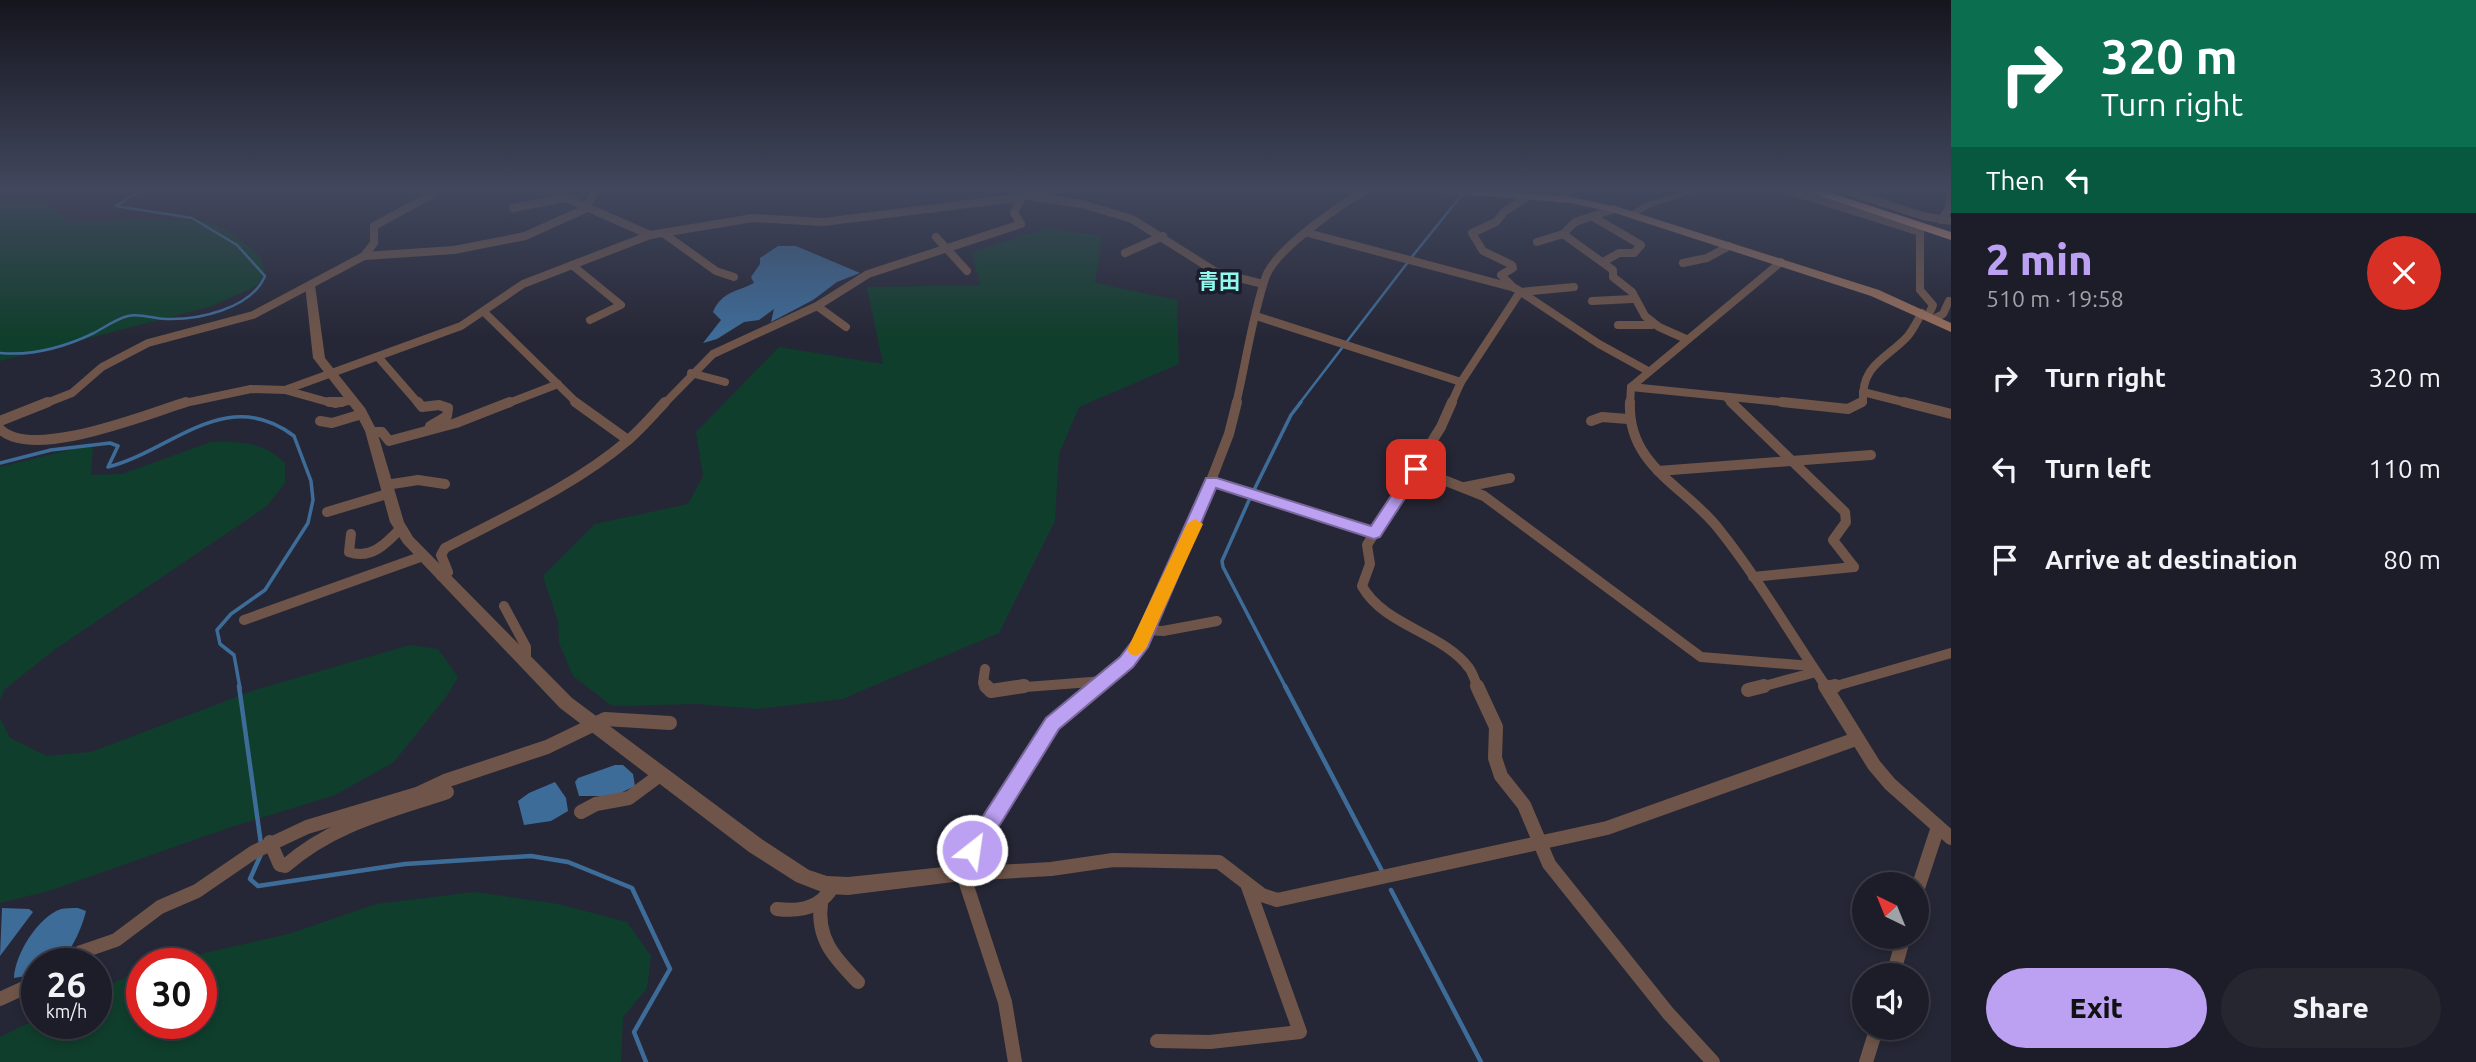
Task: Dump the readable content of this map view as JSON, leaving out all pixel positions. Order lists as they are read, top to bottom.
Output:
{
  "districts": ["青田"],
  "north": "top left",
  "page": {
    "turn": ["320 m", "Turn right"],
    "then": "Then",
    "heading": ["2 min", "510 m · 19:58"],
    "list": [
      {
        "name": "Turn right",
        "value": "320 m"
      },
      {
        "name": "Turn left",
        "value": "110 m"
      },
      {
        "name": "Arrive at destination",
        "value": "80 m"
      }
    ],
    "speed": "26 km/h",
    "limit": "30",
    "buttons": ["Exit", "Share"]
  }
}
